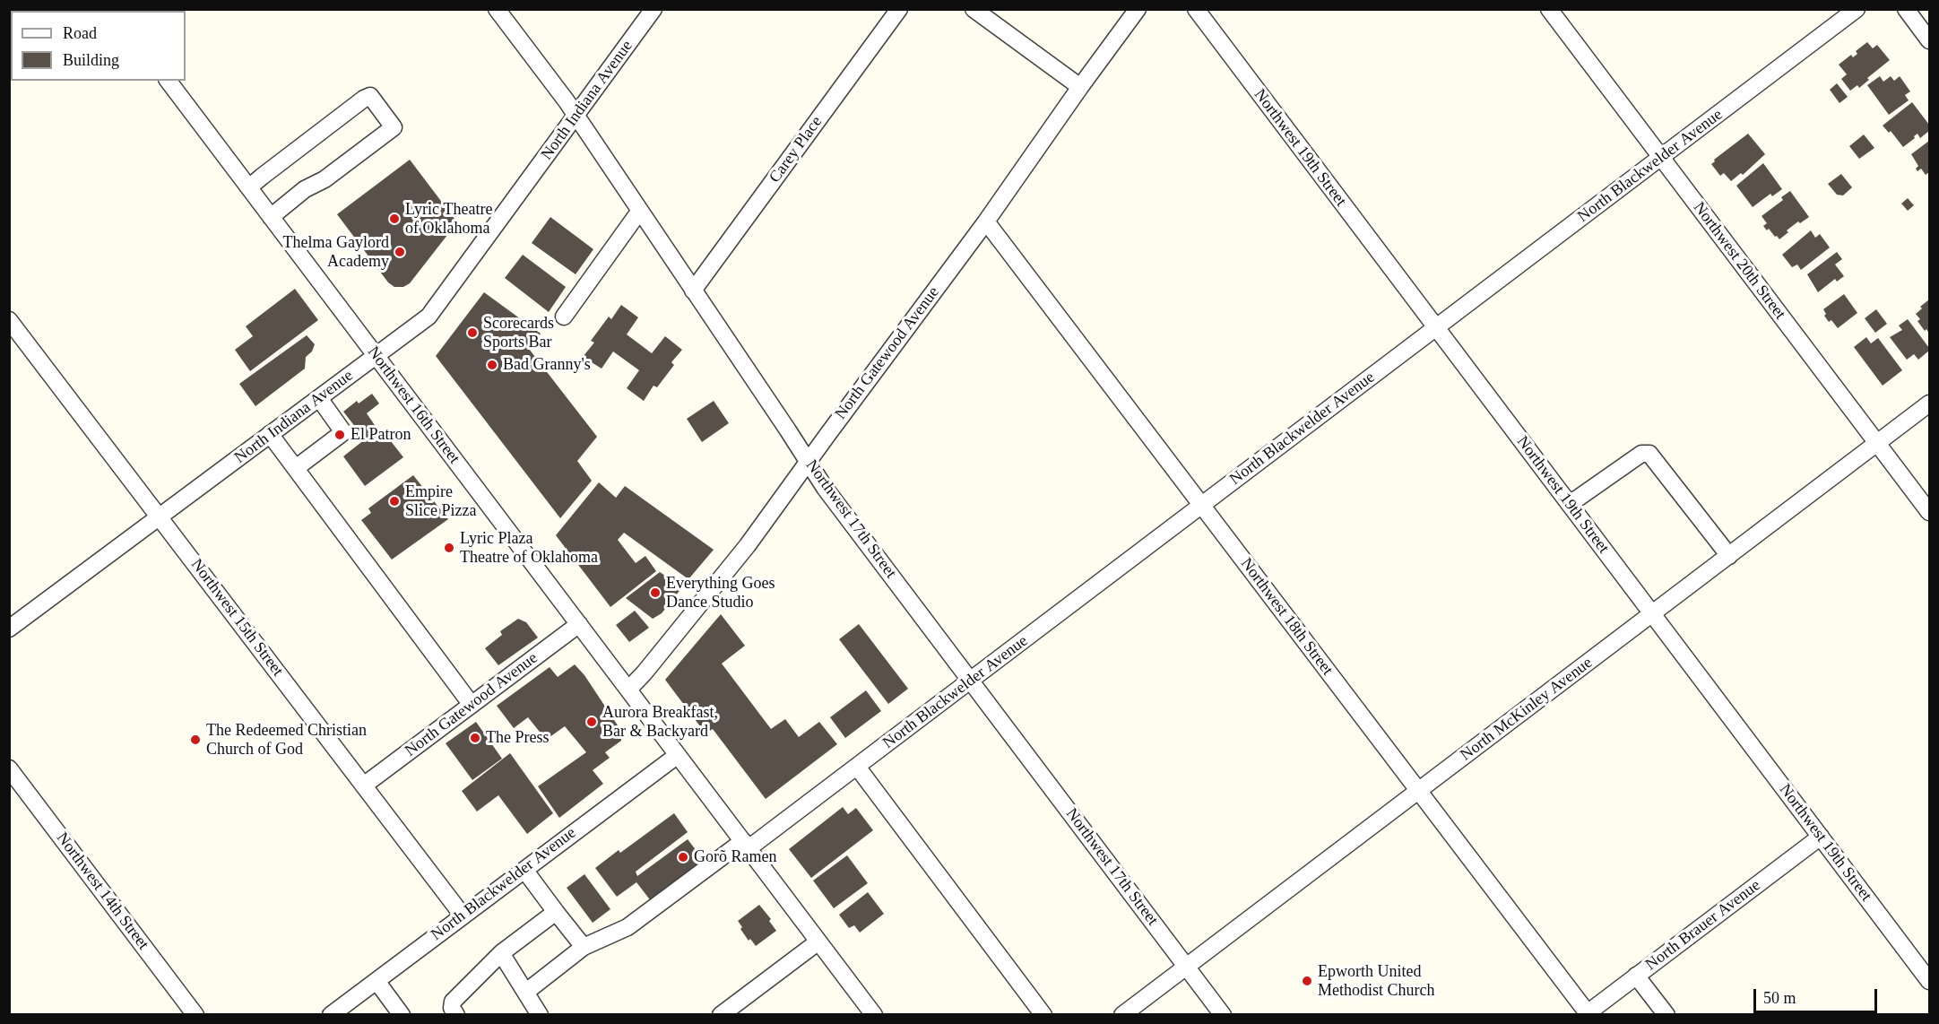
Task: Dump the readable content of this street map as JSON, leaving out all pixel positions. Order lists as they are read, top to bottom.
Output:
{
  "streets": {
    "street": [
      "North Indiana Avenue",
      "Northwest 19th Street",
      "Carey Place",
      "North Blackwelder Avenue",
      "Northwest 20th Street",
      "North Gatewood Avenue",
      "Northwest 16th Street",
      "Northwest 17th Street",
      "Northwest 18th Street",
      "Northwest 15th Street",
      "North McKinley Avenue",
      "Northwest 14th Street",
      "North Brauer Avenue"
    ]
  },
  "crossings": [
    ["North Indiana Avenue", "Northwest 16th Street"],
    ["North Indiana Avenue", "Northwest 17th Street"],
    ["North Indiana Avenue", "Northwest 15th Street"],
    ["Northwest 19th Street", "North Blackwelder Avenue"],
    ["Northwest 19th Street", "North McKinley Avenue"],
    ["Northwest 19th Street", "North Brauer Avenue"],
    ["Carey Place", "Northwest 17th Street"],
    ["North Blackwelder Avenue", "Northwest 20th Street"],
    ["North Blackwelder Avenue", "Northwest 16th Street"],
    ["North Blackwelder Avenue", "Northwest 17th Street"],
    ["North Blackwelder Avenue", "Northwest 18th Street"],
    ["North Blackwelder Avenue", "Northwest 15th Street"],
    ["Northwest 20th Street", "North McKinley Avenue"],
    ["North Gatewood Avenue", "Northwest 16th Street"],
    ["North Gatewood Avenue", "Northwest 17th Street"],
    ["North Gatewood Avenue", "Northwest 18th Street"],
    ["North Gatewood Avenue", "Northwest 15th Street"],
    ["Northwest 17th Street", "North McKinley Avenue"],
    ["Northwest 18th Street", "North McKinley Avenue"],
    ["Northwest 18th Street", "North Brauer Avenue"]
  ],
  "places": [
    "Lyric Theatre of Oklahoma",
    "Thelma Gaylord Academy",
    "Scorecards Sports Bar",
    "Bad Granny's",
    "El Patron",
    "Empire Slice Pizza",
    "Lyric Plaza Theatre of Oklahoma",
    "Everything Goes Dance Studio",
    "Aurora Breakfast, Bar & Backyard",
    "The Press",
    "The Redeemed Christian Church of God",
    "Gorõ Ramen",
    "Epworth United Methodist Church"
  ],
  "legend": ["Road", "Building"],
  "scale_bar": "50 m"
}
